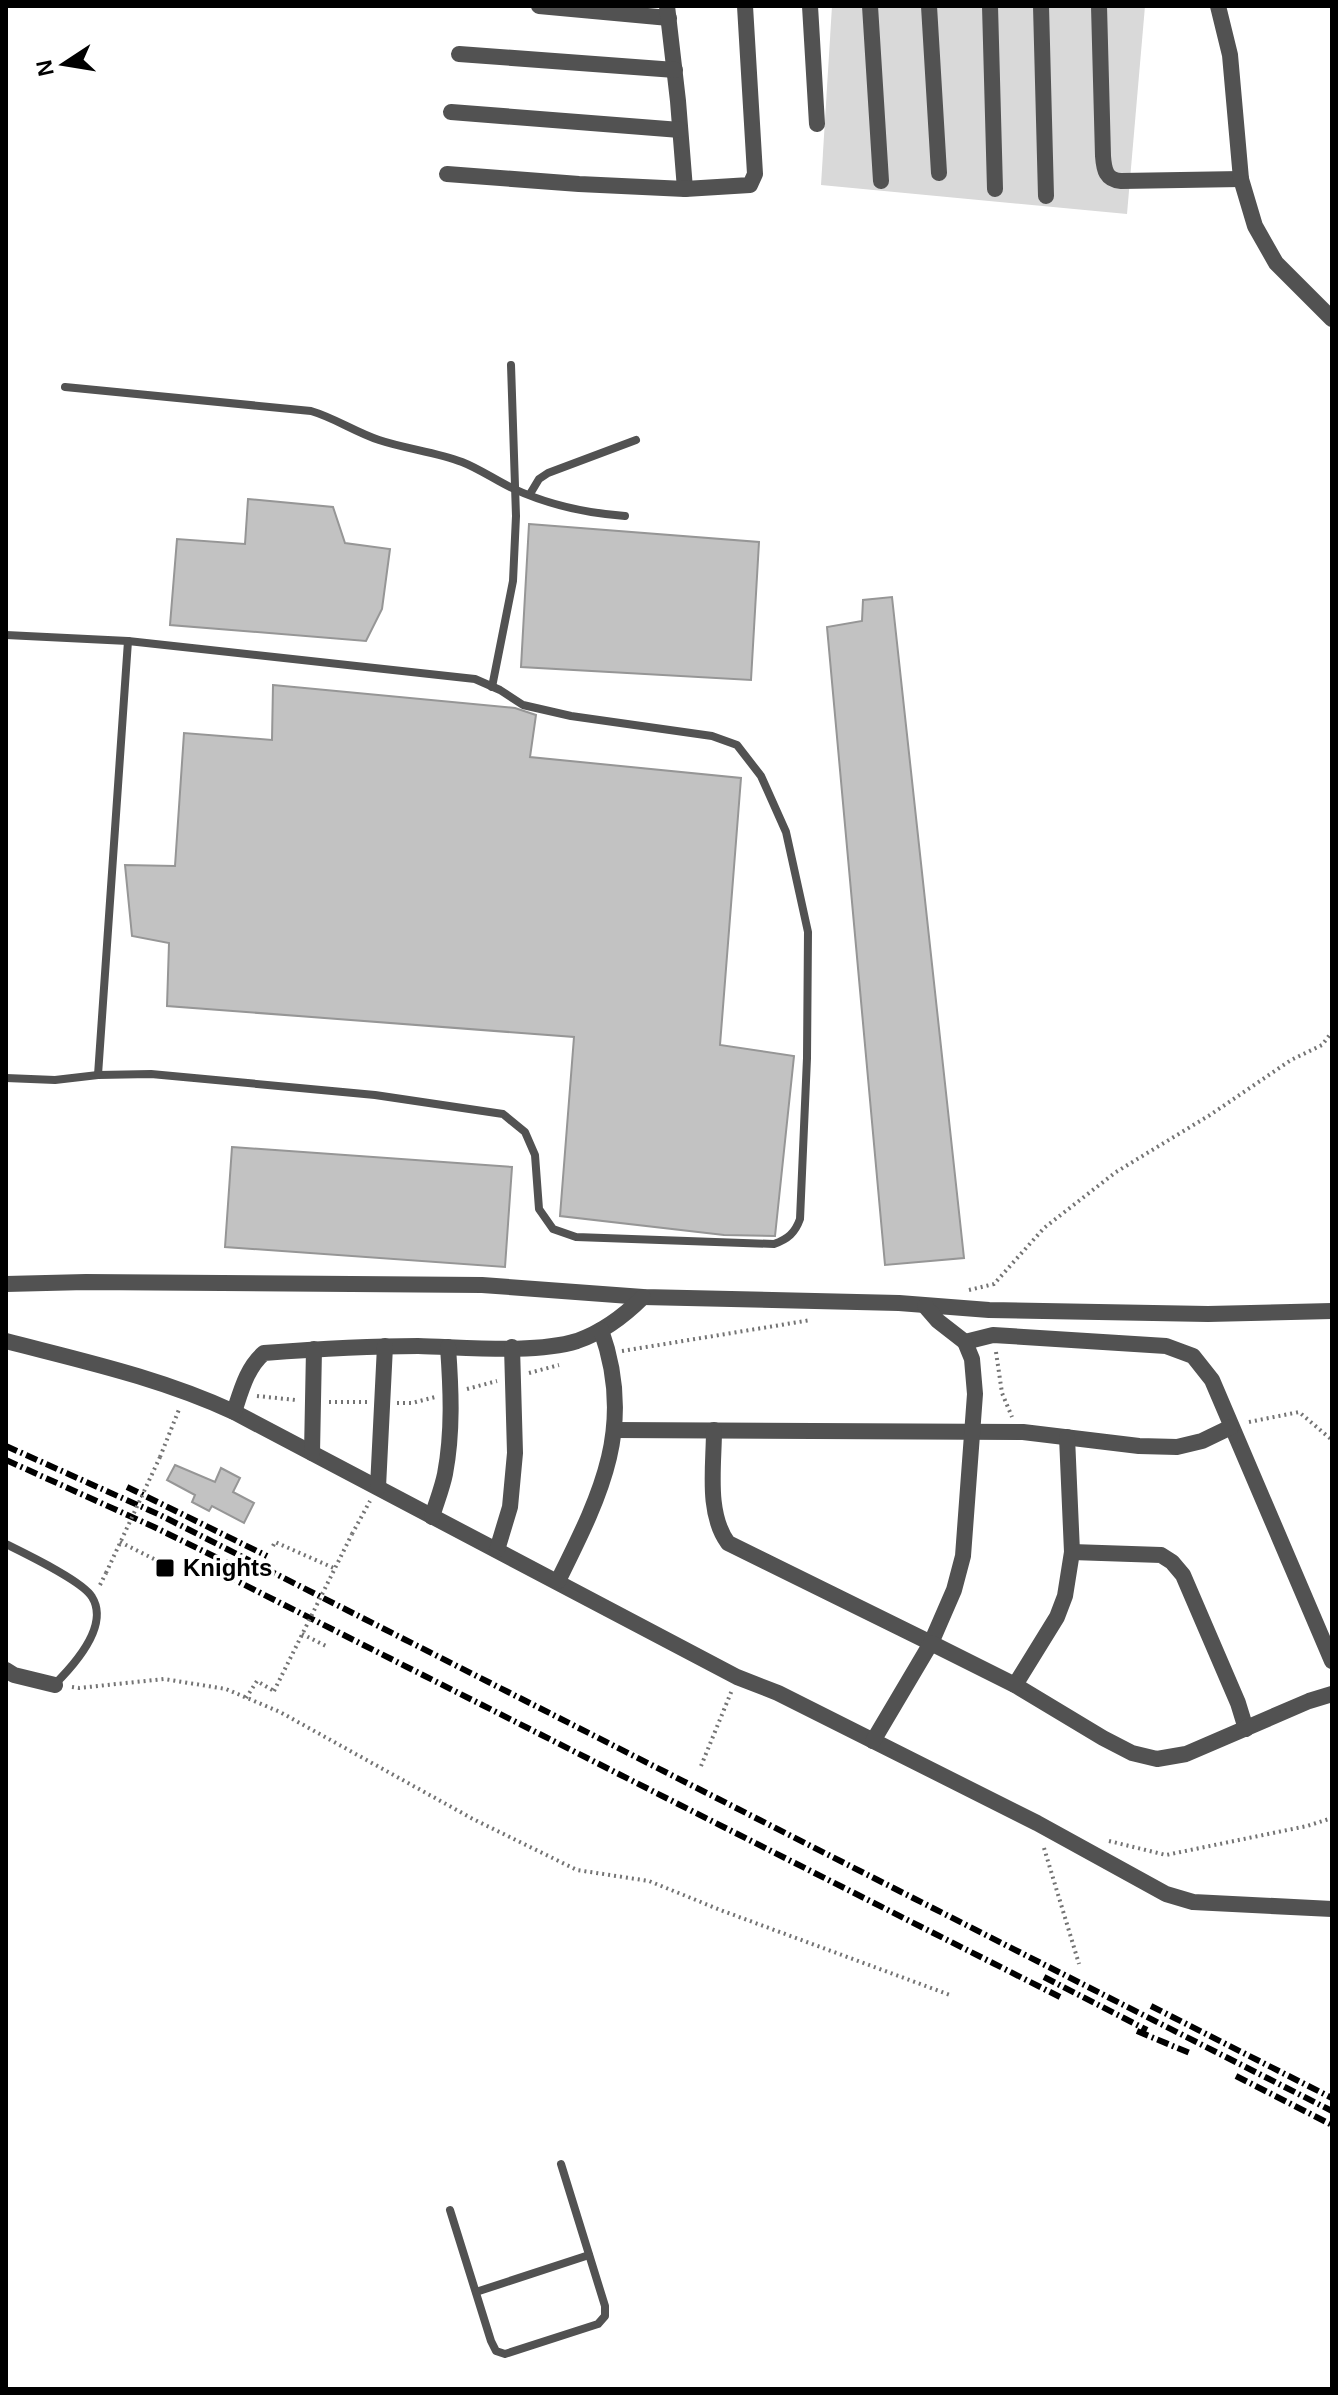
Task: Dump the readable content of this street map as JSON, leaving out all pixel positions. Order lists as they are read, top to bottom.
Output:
{
  "places": {
    "transit": ["Knights"]
  },
  "north": "left"
}
